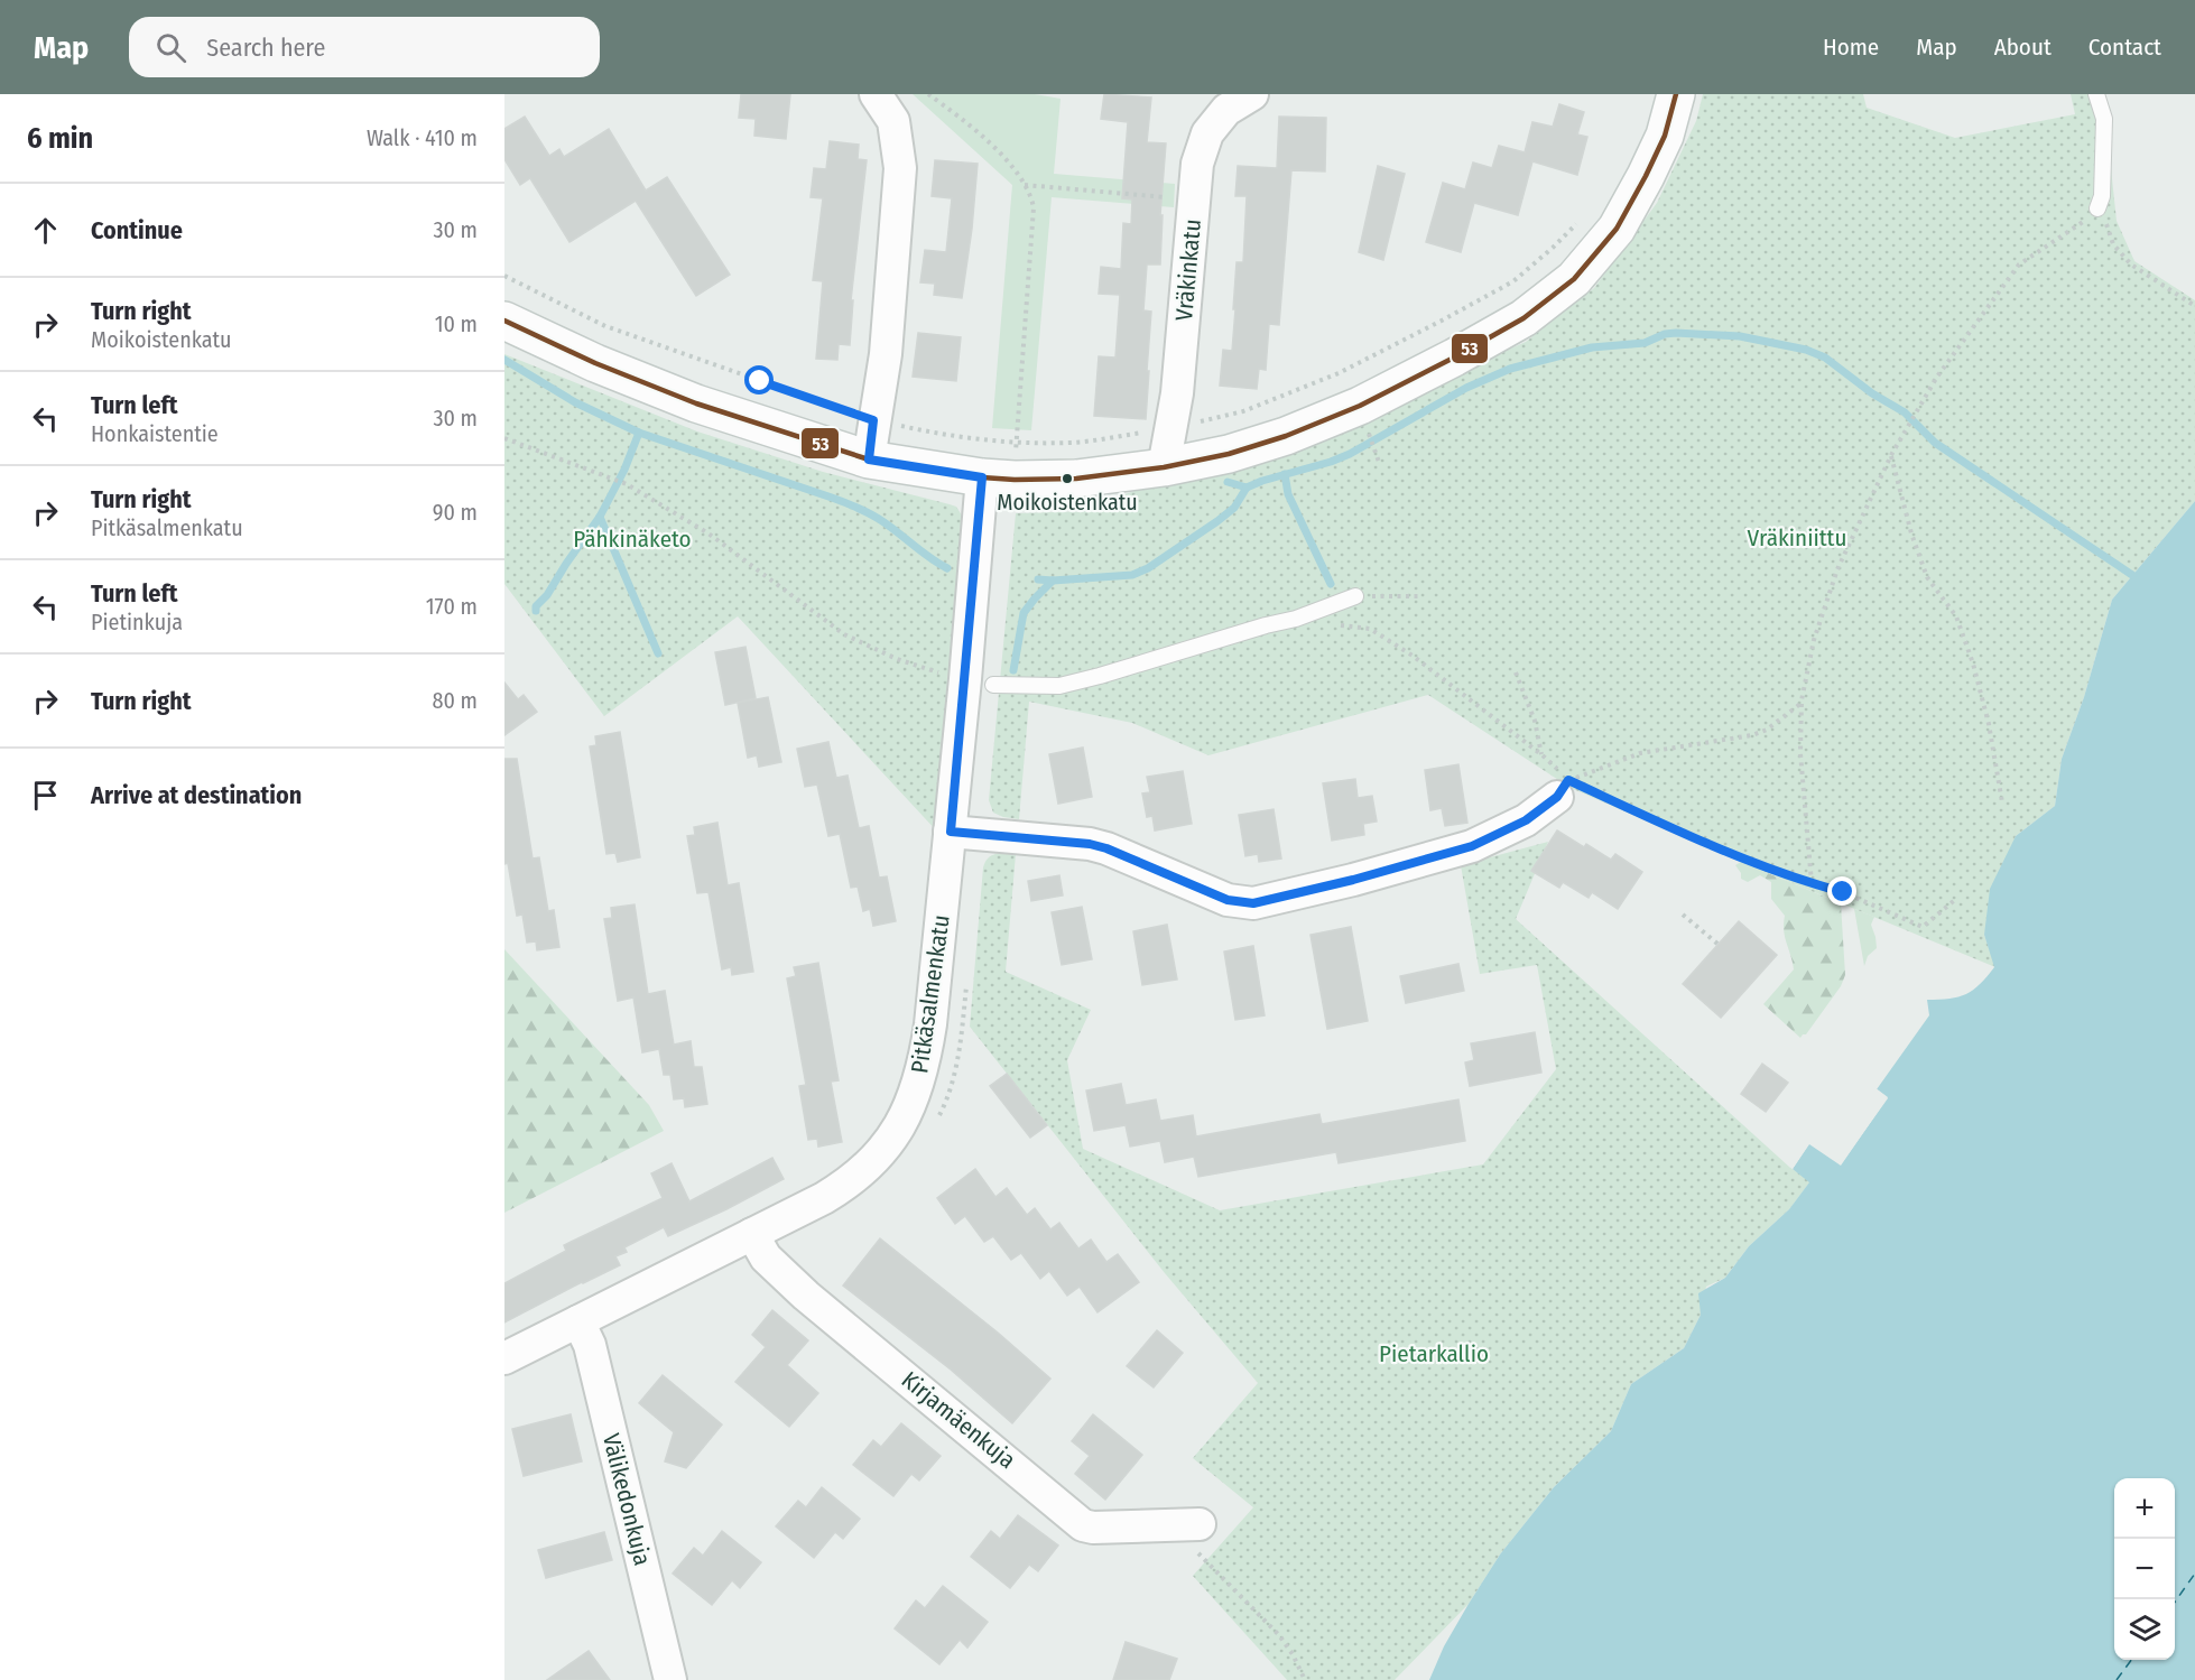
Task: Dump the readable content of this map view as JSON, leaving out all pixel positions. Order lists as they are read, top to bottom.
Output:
{
  "streets": {
    "street": [
      "Vräkinkatu",
      "Pitkäsalmenkatu",
      "Kirjamäenkuja",
      "Välikedonkuja"
    ]
  },
  "crossings": [
    ["Pitkäsalmenkatu", "Kirjamäenkuja"],
    ["Pitkäsalmenkatu", "Välikedonkuja"]
  ],
  "parks": ["Vräkiniittu", "Pähkinäketo", "Pietarkallio"],
  "places": ["Moikoistenkatu"],
  "lines": ["transit line 53"],
  "page": {
    "header": "Map",
    "search": "Search here",
    "nav": [
      "Home",
      "Map",
      "About",
      "Contact"
    ],
    "heading": ["6 min", "Walk · 410 m"],
    "list": [
      ["Continue", "30 m"],
      ["Turn right", "Moikoistenkatu", "10 m"],
      ["Turn left", "Honkaistentie", "30 m"],
      ["Turn right", "Pitkäsalmenkatu", "90 m"],
      ["Turn left", "Pietinkuja", "170 m"],
      ["Turn right", "80 m"],
      "Arrive at destination"
    ],
    "map_buttons": ["+", "−"]
  }
}
